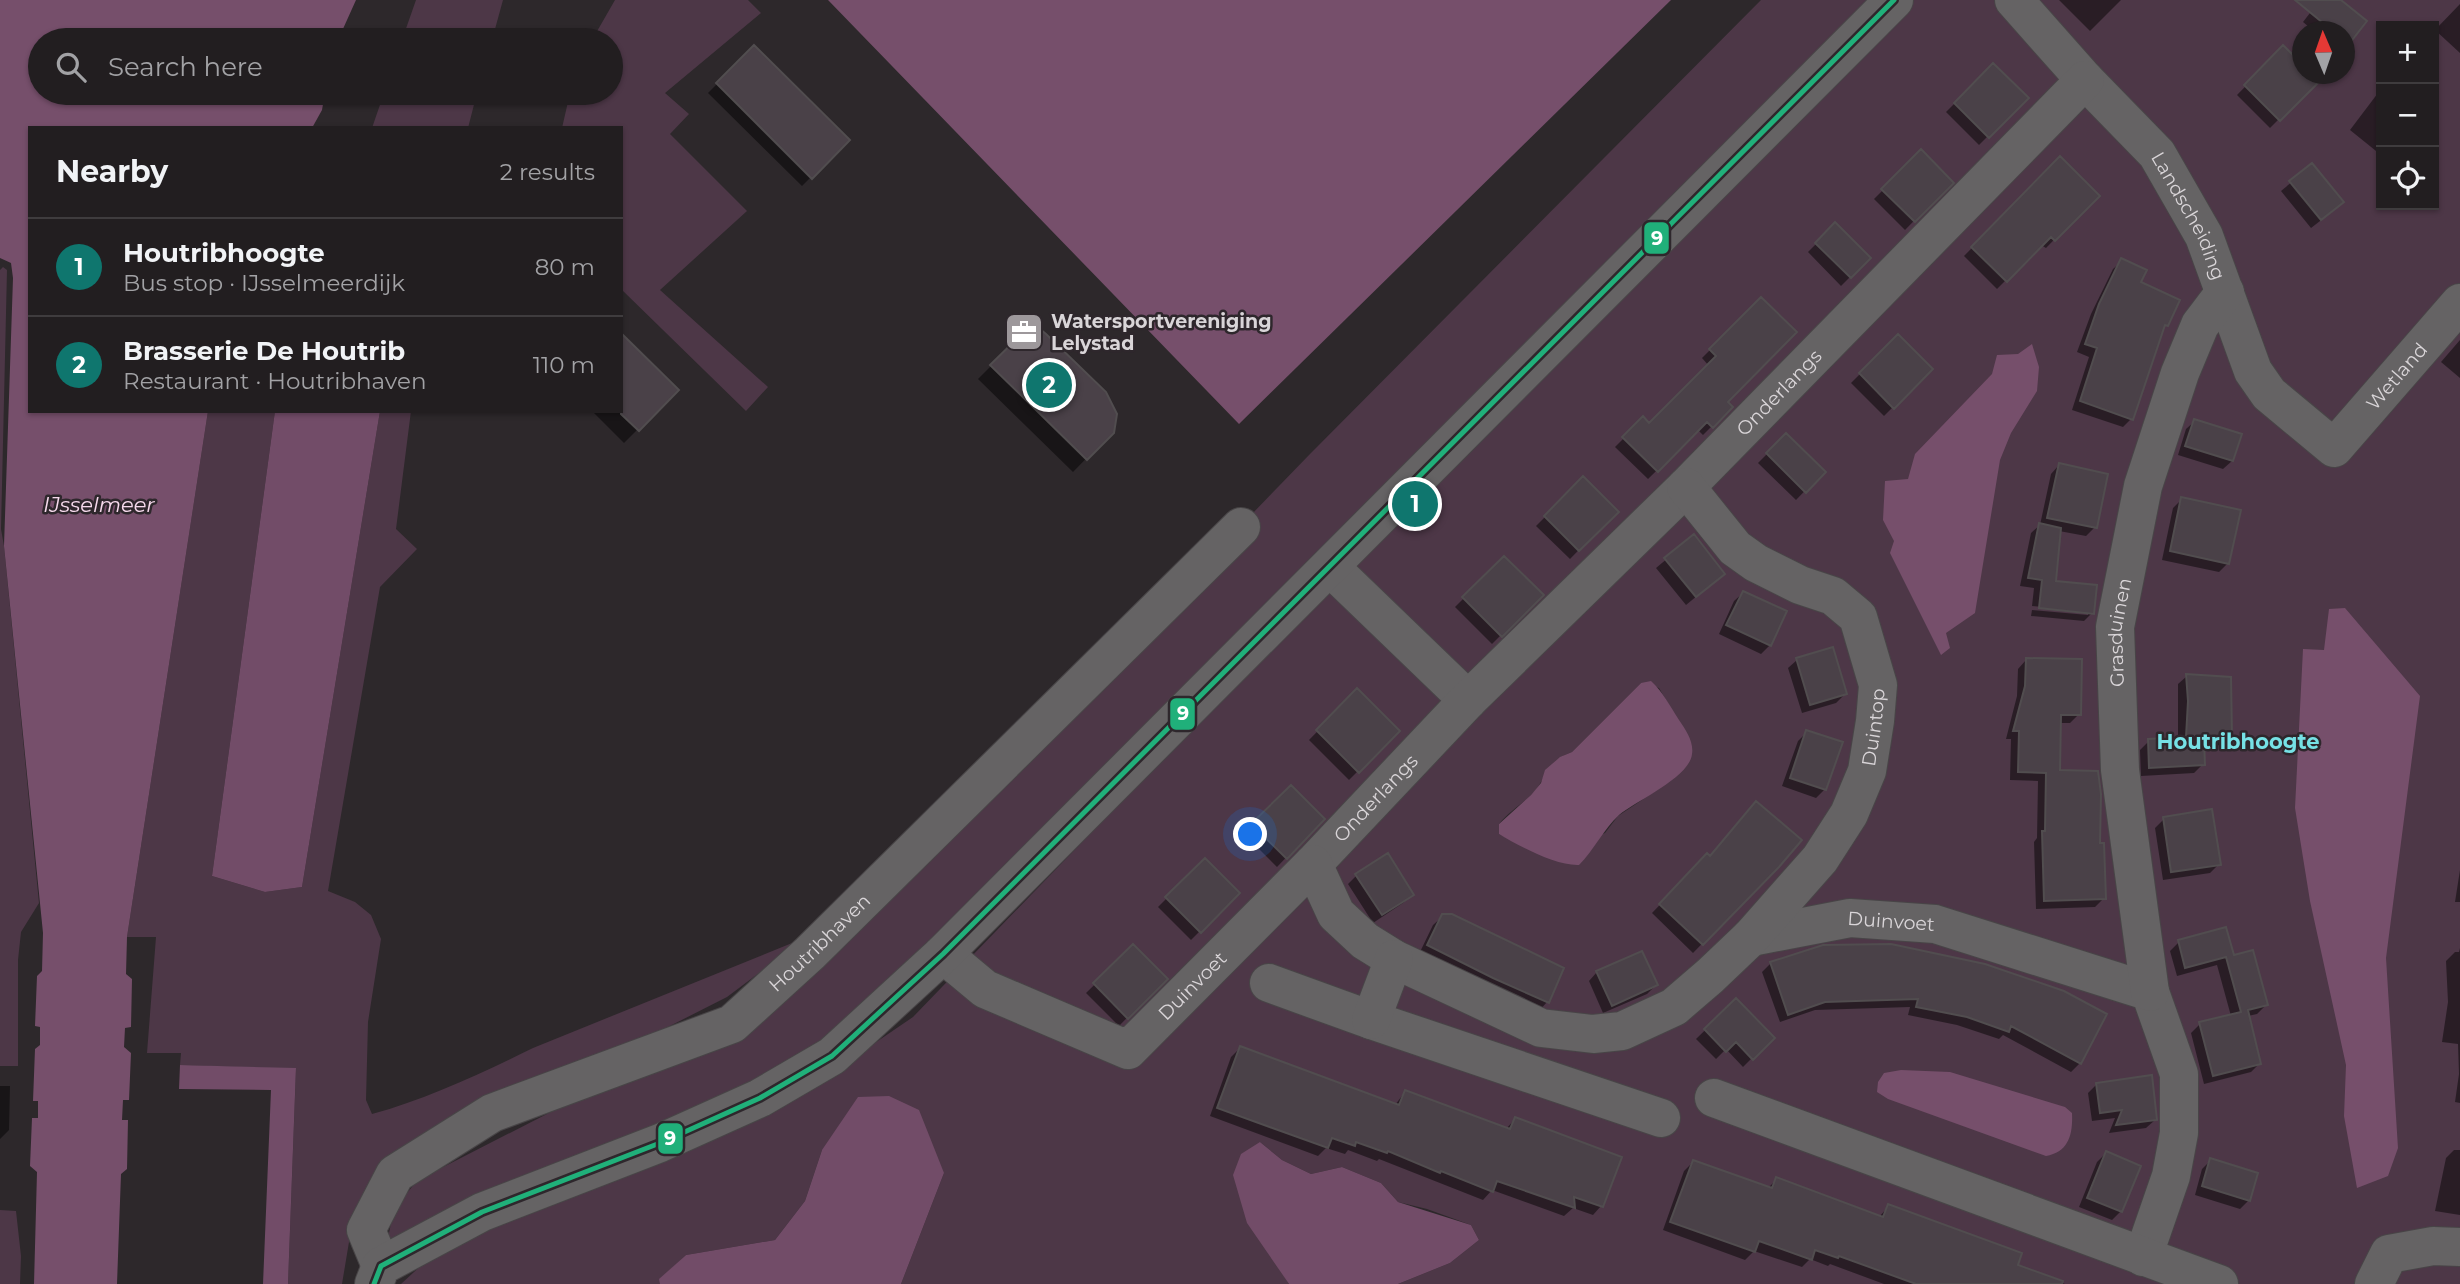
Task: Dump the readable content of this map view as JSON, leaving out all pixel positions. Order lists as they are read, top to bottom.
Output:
{
  "streets": {
    "street": [
      "Landscheiding",
      "Wetland",
      "Onderlangs",
      "Grasduinen",
      "Duintop",
      "Duinvoet",
      "Houtribhaven"
    ]
  },
  "crossings": [
    ["Landscheiding", "Wetland"],
    ["Landscheiding", "Onderlangs"],
    ["Landscheiding", "Grasduinen"],
    ["Onderlangs", "Duintop"],
    ["Onderlangs", "Duinvoet"],
    ["Grasduinen", "Duinvoet"],
    ["Duintop", "Duinvoet"]
  ],
  "districts": ["Houtribhoogte"],
  "water": ["IJsselmeer"],
  "places": {
    "office": ["Watersportvereniging Lelystad"]
  },
  "lines": ["transit line 9"],
  "north": "top",
  "page": {
    "map_buttons": ["+", "−"],
    "search": "Search here",
    "heading": ["Nearby", "2 results"],
    "list": [
      {
        "mark": "1",
        "name": "Houtribhoogte",
        "note": "Bus stop · IJsselmeerdijk",
        "value": "80 m"
      },
      {
        "mark": "2",
        "name": "Brasserie De Houtrib",
        "note": "Restaurant · Houtribhaven",
        "value": "110 m"
      }
    ],
    "pins": ["2", "1"]
  }
}
